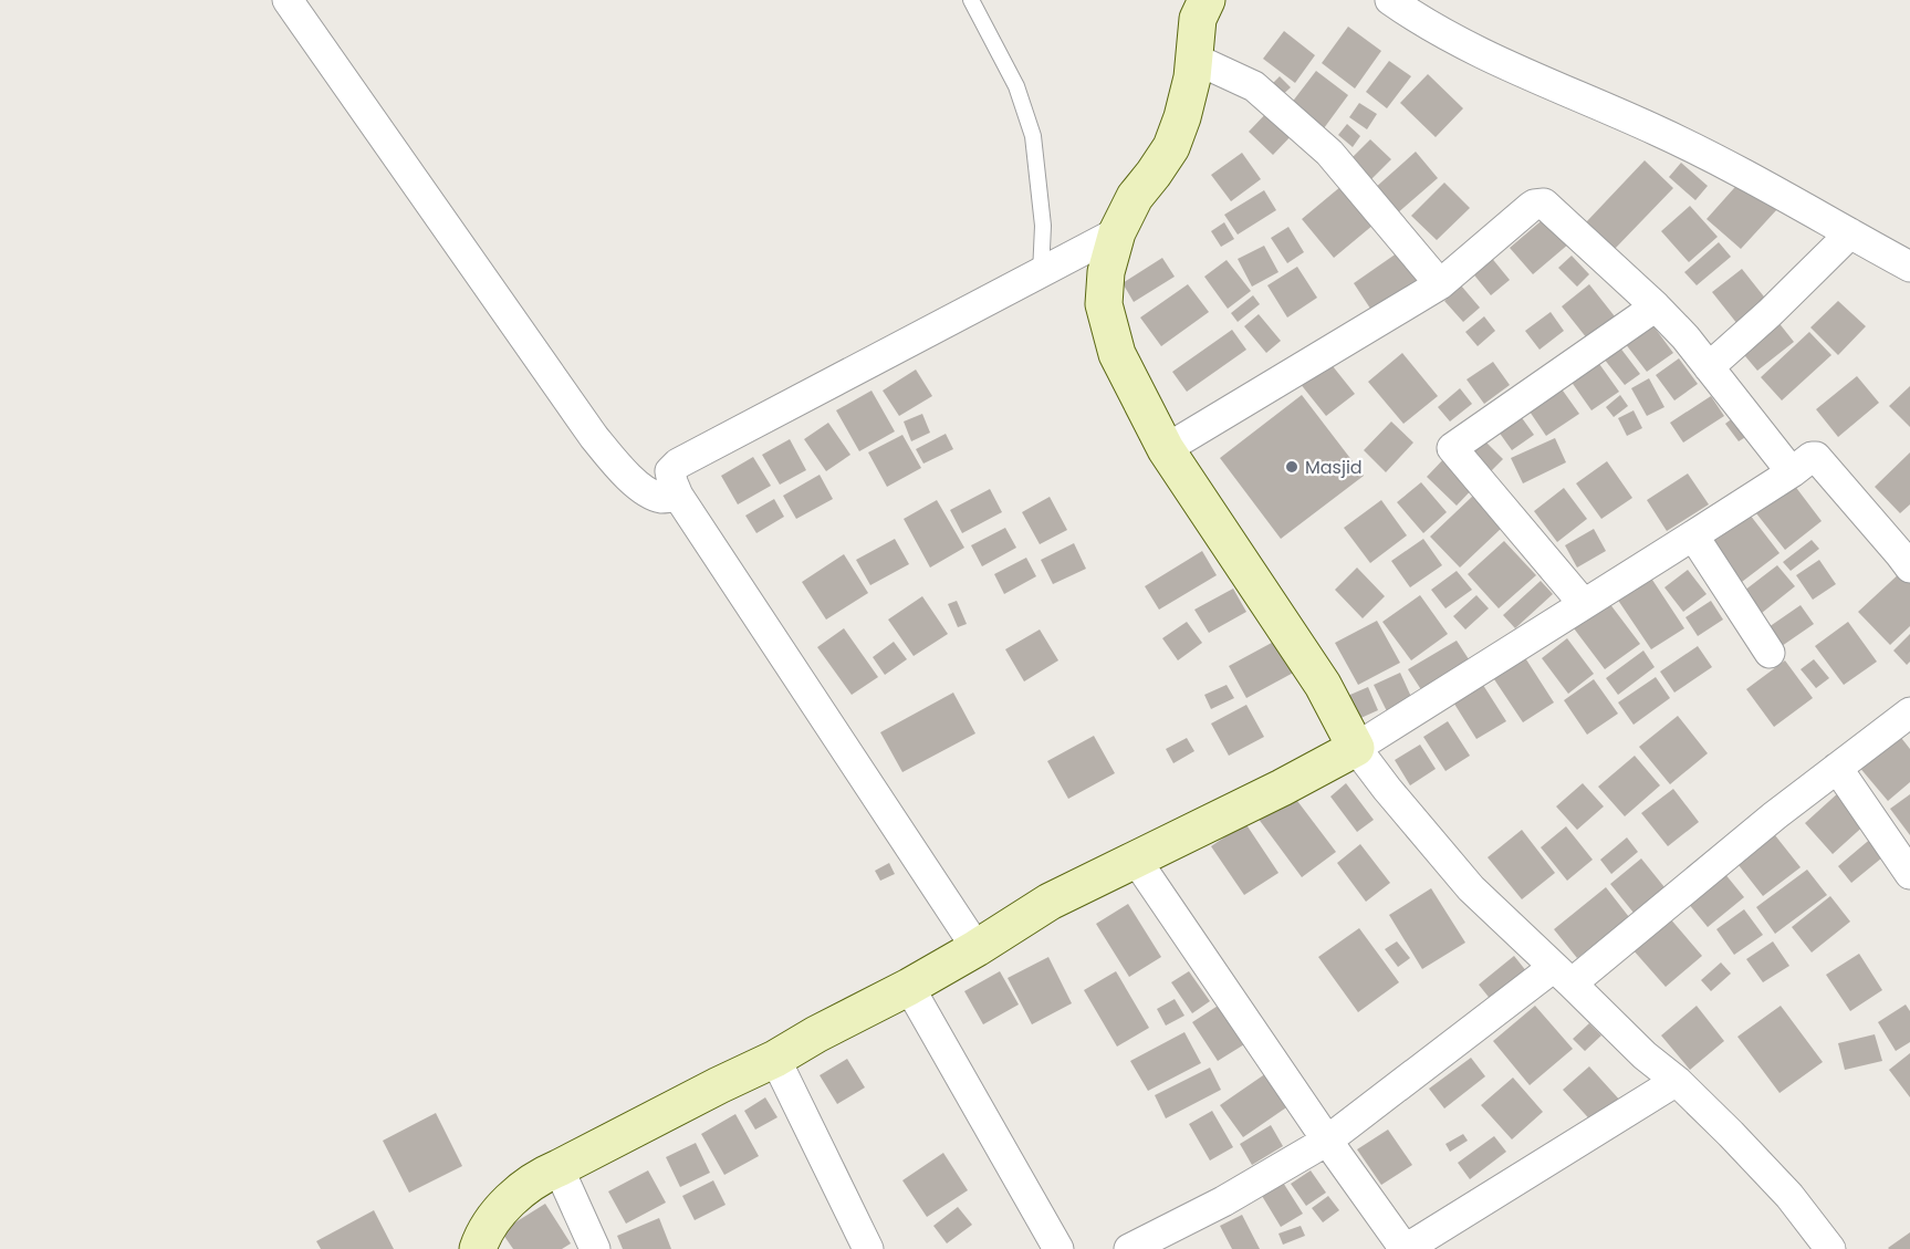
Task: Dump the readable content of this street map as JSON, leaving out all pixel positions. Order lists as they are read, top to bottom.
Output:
{
  "places": ["Masjid"]
}
